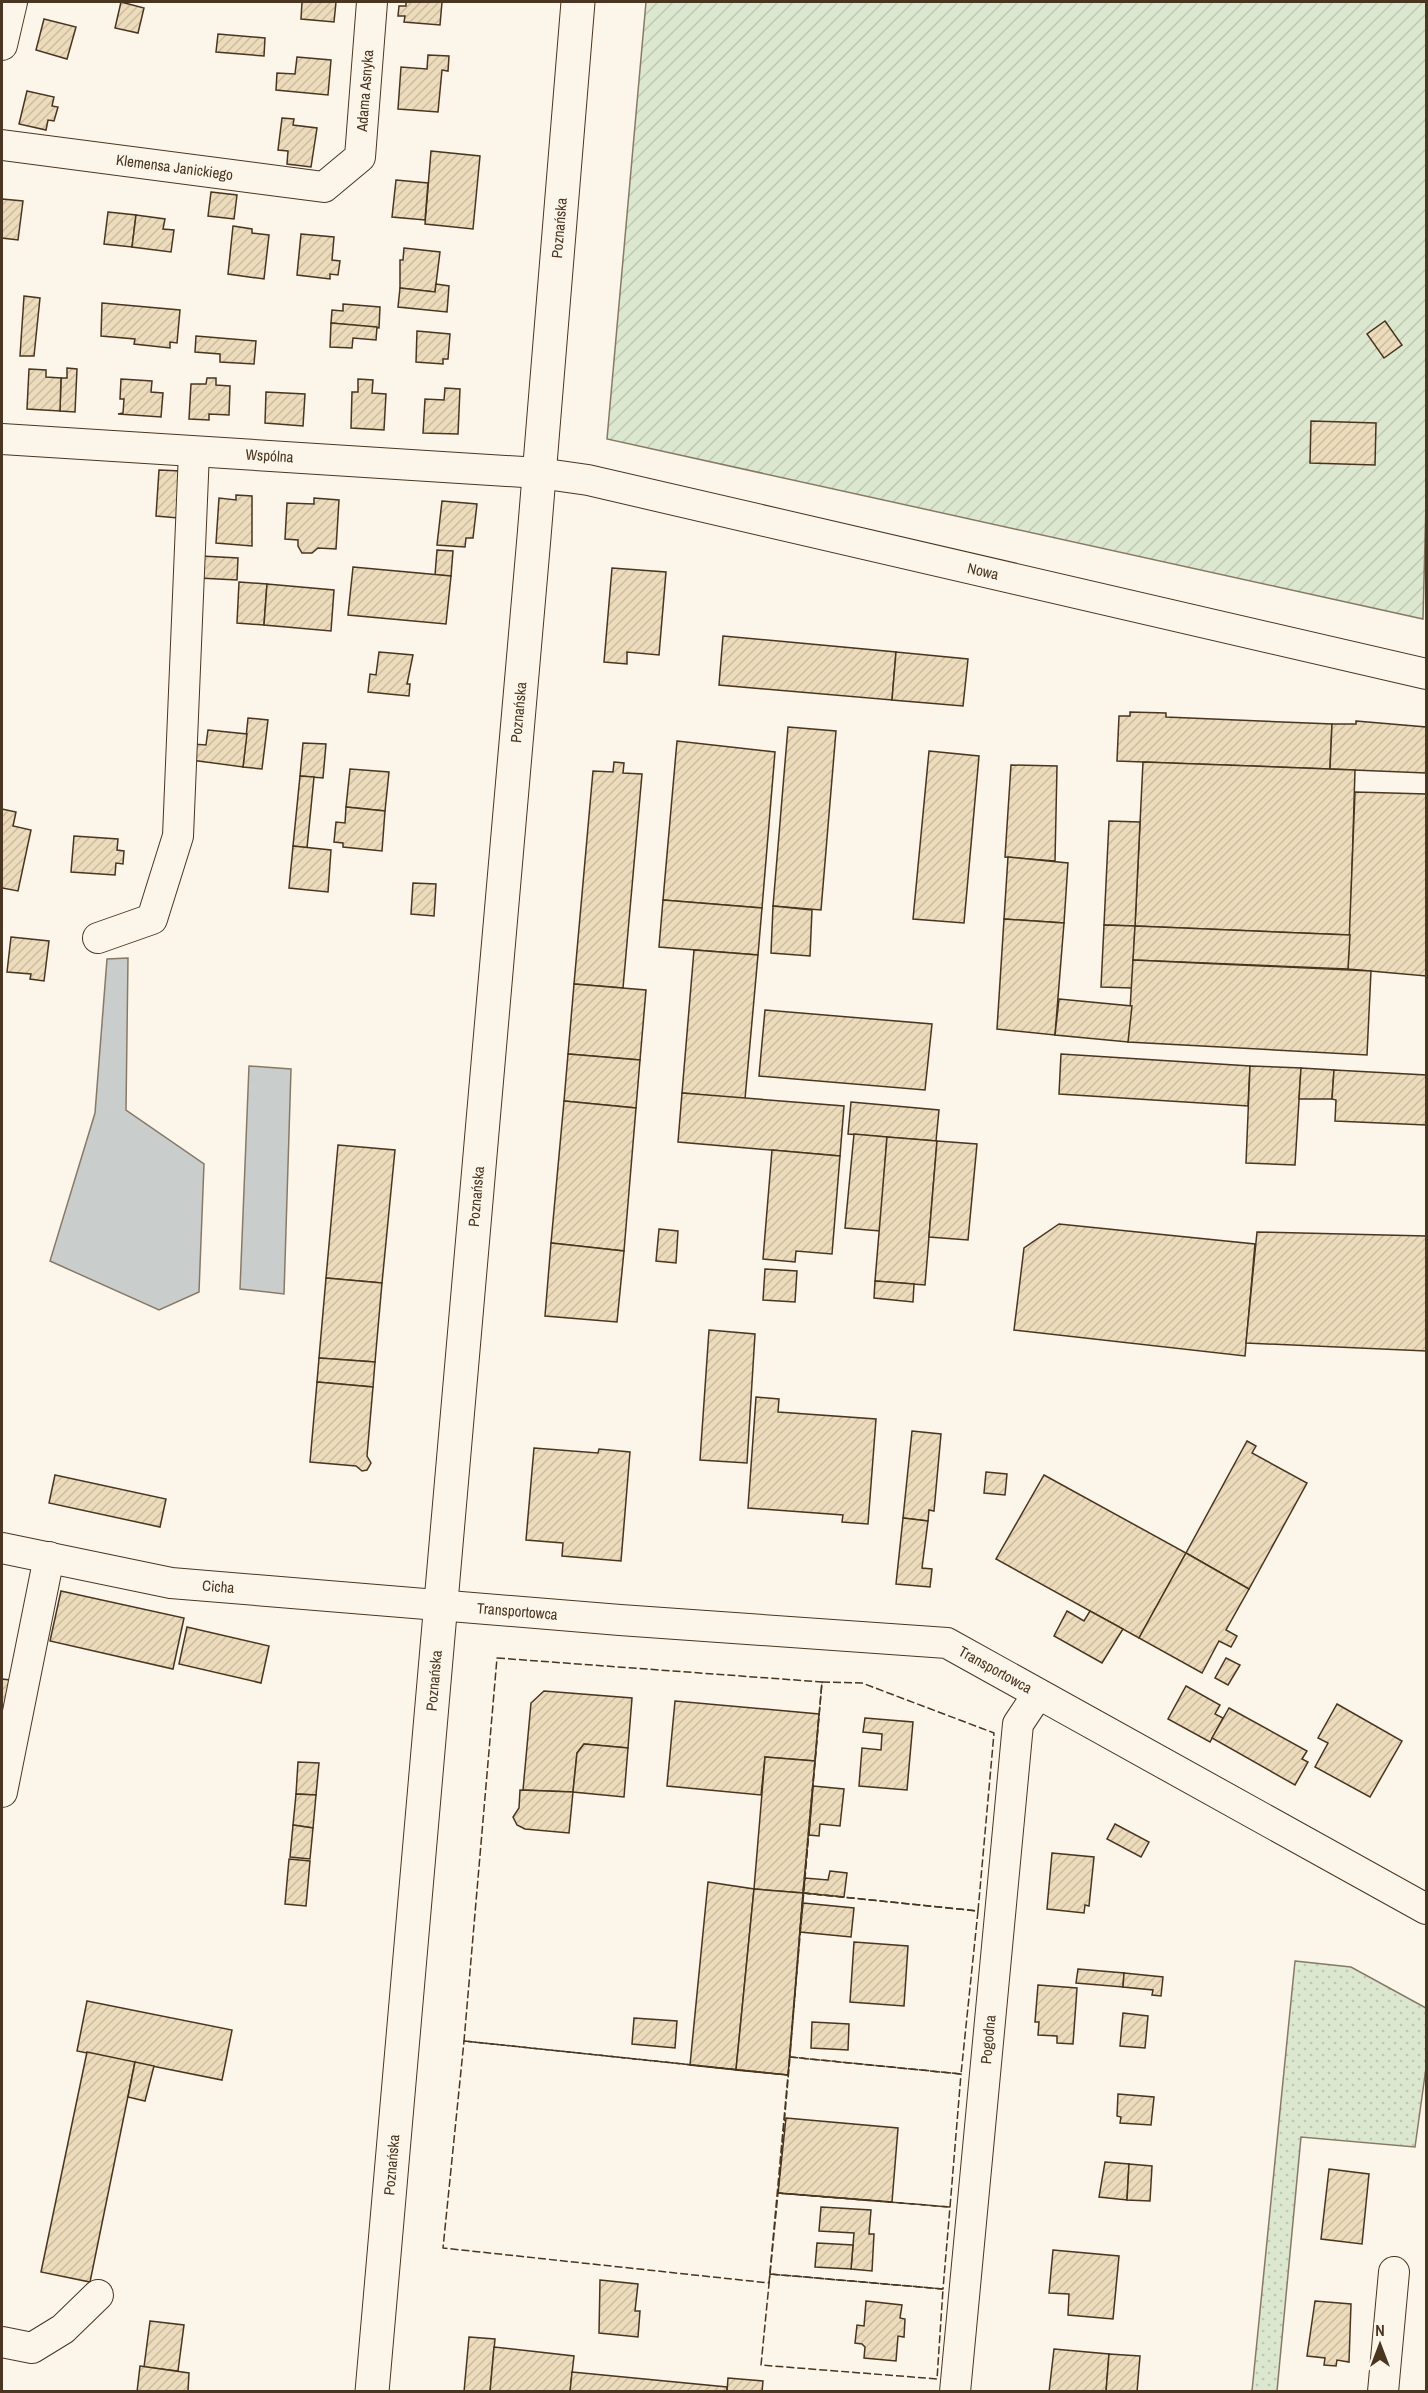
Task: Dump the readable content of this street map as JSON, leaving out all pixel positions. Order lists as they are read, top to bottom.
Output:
{
  "streets": {
    "main road": ["Poznańska"],
    "street": [
      "Adama Asnyka",
      "Klemensa Janickiego",
      "Wspólna",
      "Nowa",
      "Cicha",
      "Transportowca",
      "Pogodna"
    ]
  },
  "crossings": [
    ["Adama Asnyka", "Klemensa Janickiego"],
    ["Poznańska", "Wspólna"],
    ["Poznańska", "Nowa"],
    ["Poznańska", "Cicha"],
    ["Poznańska", "Transportowca"],
    ["Wspólna", "Nowa"],
    ["Cicha", "Transportowca"],
    ["Transportowca", "Pogodna"]
  ],
  "north": "top"
}
